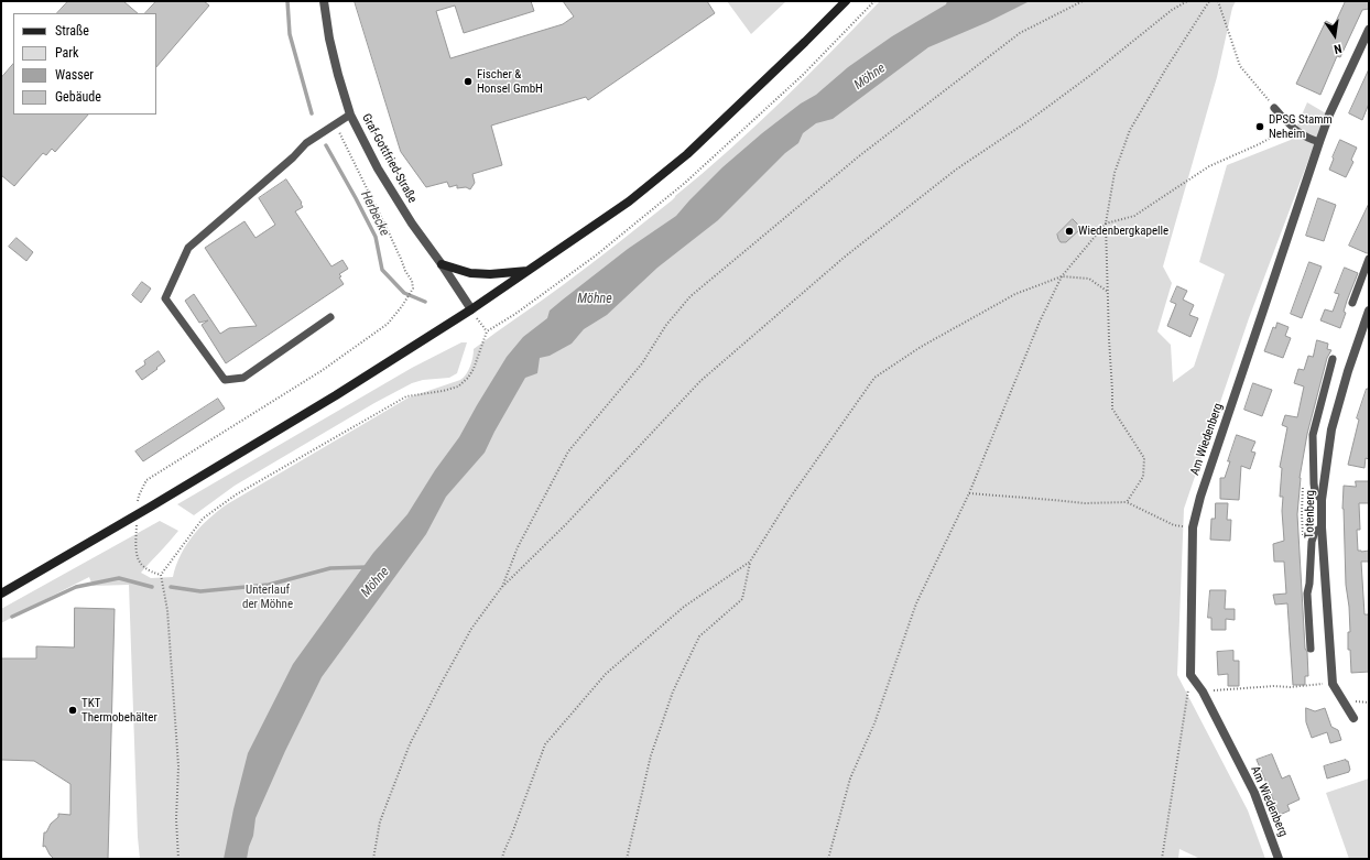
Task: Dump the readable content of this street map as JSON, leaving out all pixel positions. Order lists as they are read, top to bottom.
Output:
{
  "streets": {
    "street": ["Graf-Gottfried-Straße", "Am Wiedenberg", "Totenberg"]
  },
  "water": ["Möhne", "Herbecke"],
  "parks": ["Unterlauf der Möhne"],
  "places": [
    "Fischer & Honsel GmbH",
    "DPSG Stamm Neheim",
    "Wiedenbergkapelle",
    "TKT Thermobehälter"
  ],
  "legend": [
    "Straße",
    "Park",
    "Wasser",
    "Gebäude"
  ],
  "north": "bottom"
}
